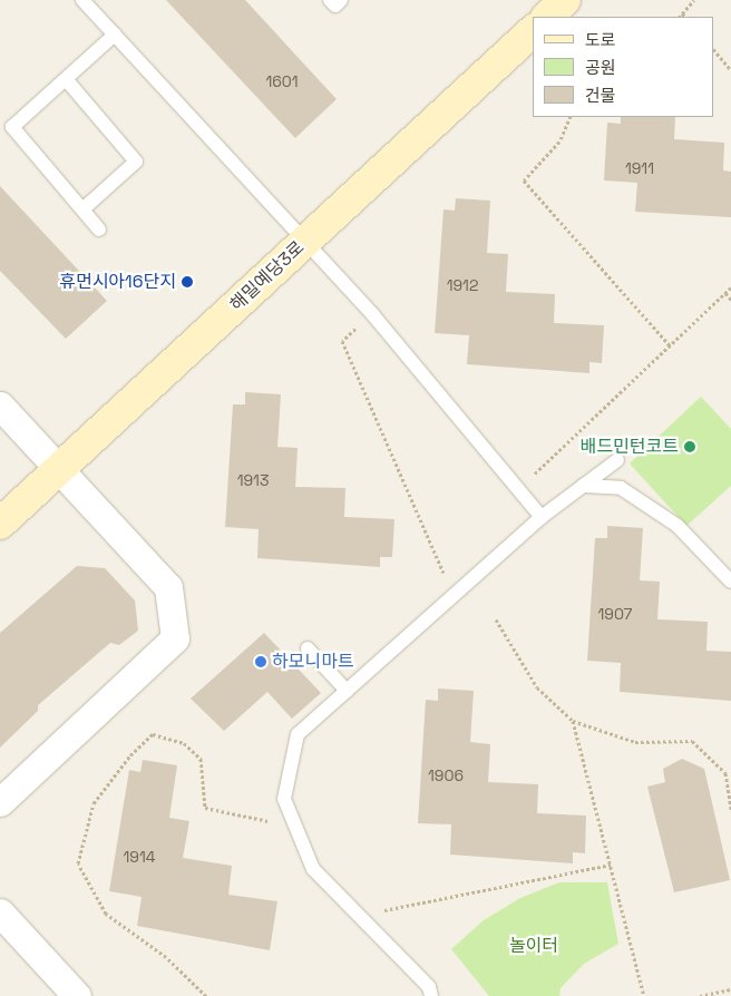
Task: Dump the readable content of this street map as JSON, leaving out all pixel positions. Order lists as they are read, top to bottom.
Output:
{
  "streets": {
    "street": ["해밀예당3로"]
  },
  "parks": ["놀이터"],
  "places": ["휴먼시아16단지", "배드민턴코트", "하모니마트"],
  "house_numbers": [
    "1601",
    "1911",
    "1912",
    "1913",
    "1907",
    "1906",
    "1914"
  ],
  "legend": ["도로", "공원", "건물"]
}
